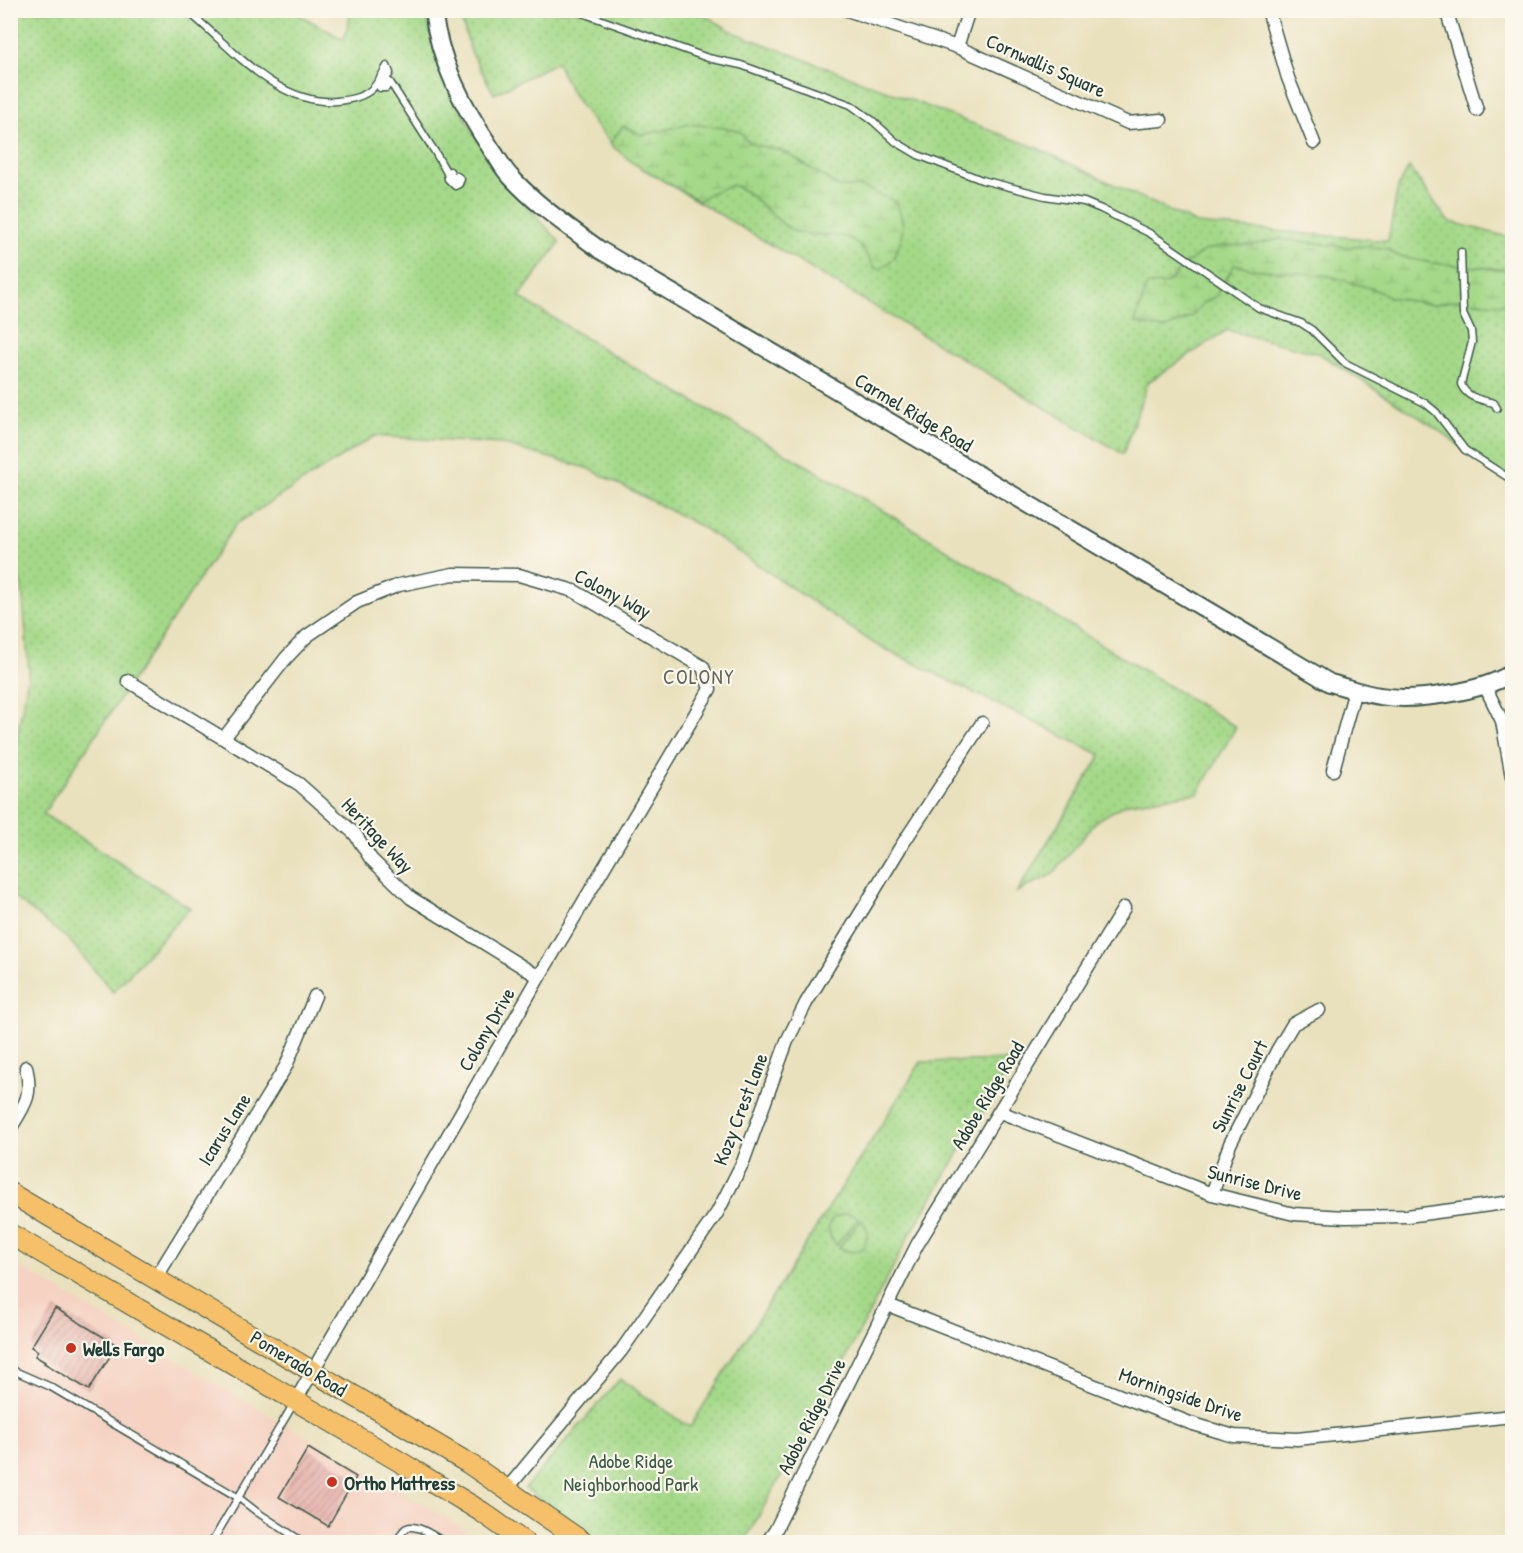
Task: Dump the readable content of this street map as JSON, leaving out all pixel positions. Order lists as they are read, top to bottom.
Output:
{
  "streets": {
    "main road": ["Pomerado Road"],
    "street": [
      "Cornwallis Square",
      "Carmel Ridge Road",
      "Colony Way",
      "Heritage Way",
      "Colony Drive",
      "Sunrise Court",
      "Adobe Ridge Road",
      "Kozy Crest Lane",
      "Icarus Lane",
      "Sunrise Drive",
      "Morningside Drive",
      "Adobe Ridge Drive"
    ]
  },
  "crossings": [
    ["Colony Way", "Heritage Way"],
    ["Colony Way", "Colony Drive"],
    ["Heritage Way", "Colony Drive"],
    ["Colony Drive", "Pomerado Road"],
    ["Sunrise Court", "Sunrise Drive"],
    ["Adobe Ridge Road", "Sunrise Drive"],
    ["Adobe Ridge Road", "Morningside Drive"],
    ["Adobe Ridge Road", "Adobe Ridge Drive"],
    ["Kozy Crest Lane", "Pomerado Road"],
    ["Icarus Lane", "Pomerado Road"],
    ["Morningside Drive", "Adobe Ridge Drive"]
  ],
  "districts": ["COLONY"],
  "parks": ["Adobe Ridge Neighborhood Park"],
  "places": ["Wells Fargo", "Ortho Mattress"]
}
